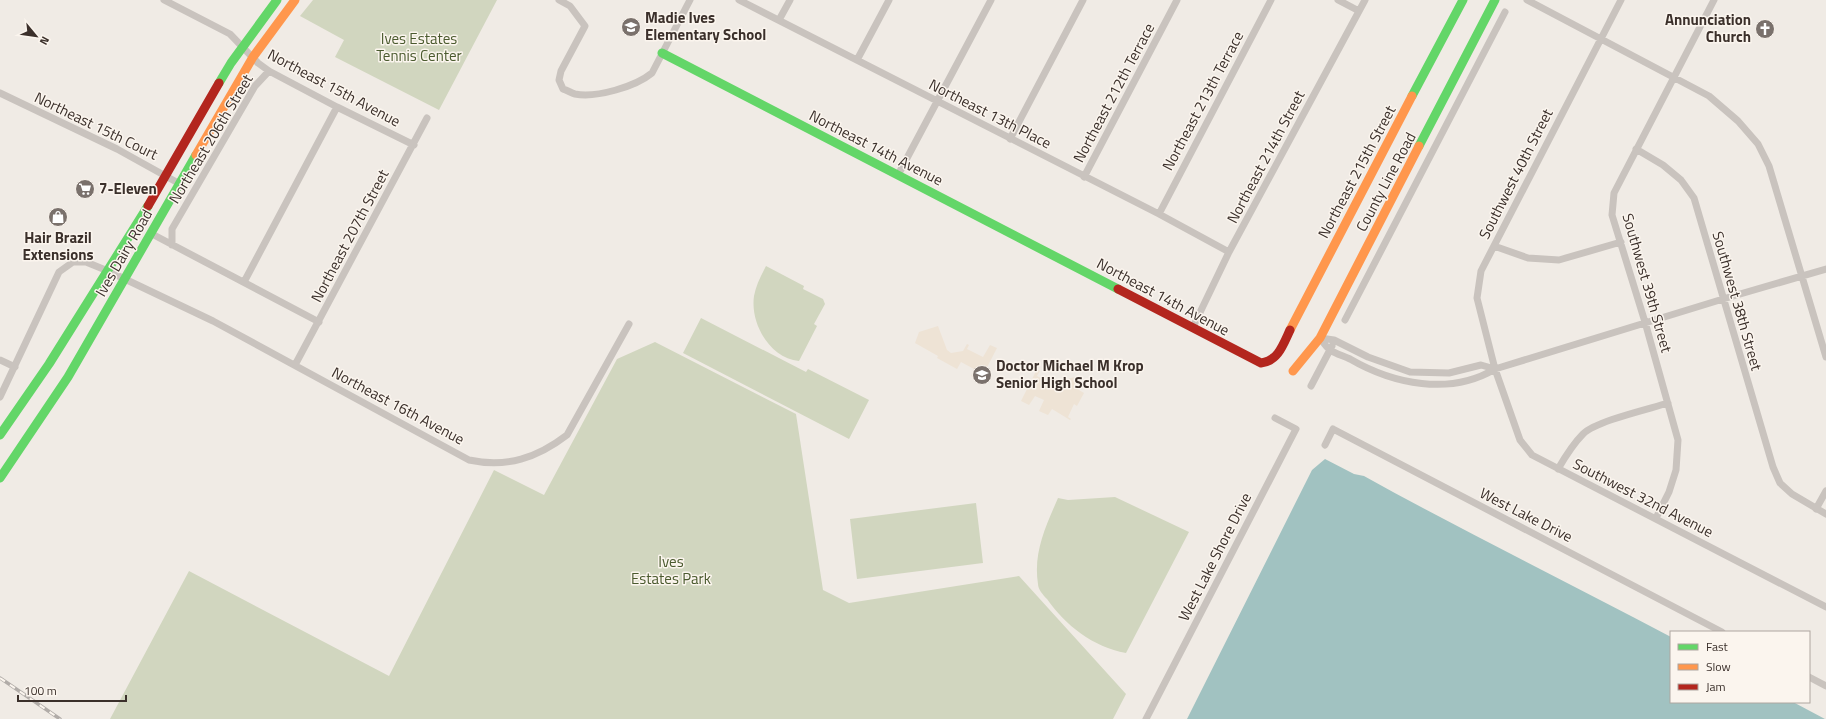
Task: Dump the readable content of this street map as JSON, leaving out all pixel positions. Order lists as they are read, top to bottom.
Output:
{
  "streets": {
    "street": [
      "Northeast 15th Avenue",
      "Northeast 212th Terrace",
      "Northeast 213th Terrace",
      "Northeast 13th Place",
      "Northeast 15th Court",
      "Northeast 206th Street",
      "Northeast 14th Avenue",
      "Northeast 214th Street",
      "Northeast 215th Street",
      "Southwest 40th Street",
      "County Line Road",
      "Northeast 207th Street",
      "Ives Dairy Road",
      "Southwest 39th Street",
      "Southwest 38th Street",
      "Northeast 16th Avenue",
      "Southwest 32nd Avenue",
      "West Lake Drive",
      "West Lake Shore Drive"
    ]
  },
  "crossings": [
    ["Northeast 15th Avenue", "Northeast 206th Street"],
    ["Northeast 15th Avenue", "Northeast 207th Street"],
    ["Northeast 15th Avenue", "Ives Dairy Road"],
    ["Northeast 212th Terrace", "Northeast 13th Place"],
    ["Northeast 213th Terrace", "Northeast 13th Place"],
    ["Northeast 13th Place", "Northeast 214th Street"],
    ["Northeast 15th Court", "Ives Dairy Road"],
    ["Northeast 14th Avenue", "Northeast 214th Street"],
    ["Northeast 14th Avenue", "Northeast 215th Street"],
    ["Southwest 40th Street", "Southwest 32nd Avenue"],
    ["Northeast 207th Street", "Northeast 16th Avenue"],
    ["Ives Dairy Road", "Northeast 16th Avenue"],
    ["Southwest 39th Street", "Southwest 38th Street"],
    ["Southwest 39th Street", "Southwest 32nd Avenue"]
  ],
  "parks": ["Ives Estates Tennis Center", "Ives Estates Park"],
  "places": {
    "school or university": ["Madie Ives Elementary School", "Doctor Michael M Krop Senior High School"],
    "church": ["Annunciation Church"],
    "supermarket": ["7-Eleven"],
    "shop": ["Hair Brazil Extensions"]
  },
  "legend": ["Fast", "Slow", "Jam"],
  "scale_bar": "100 m",
  "north": "bottom right"
}
